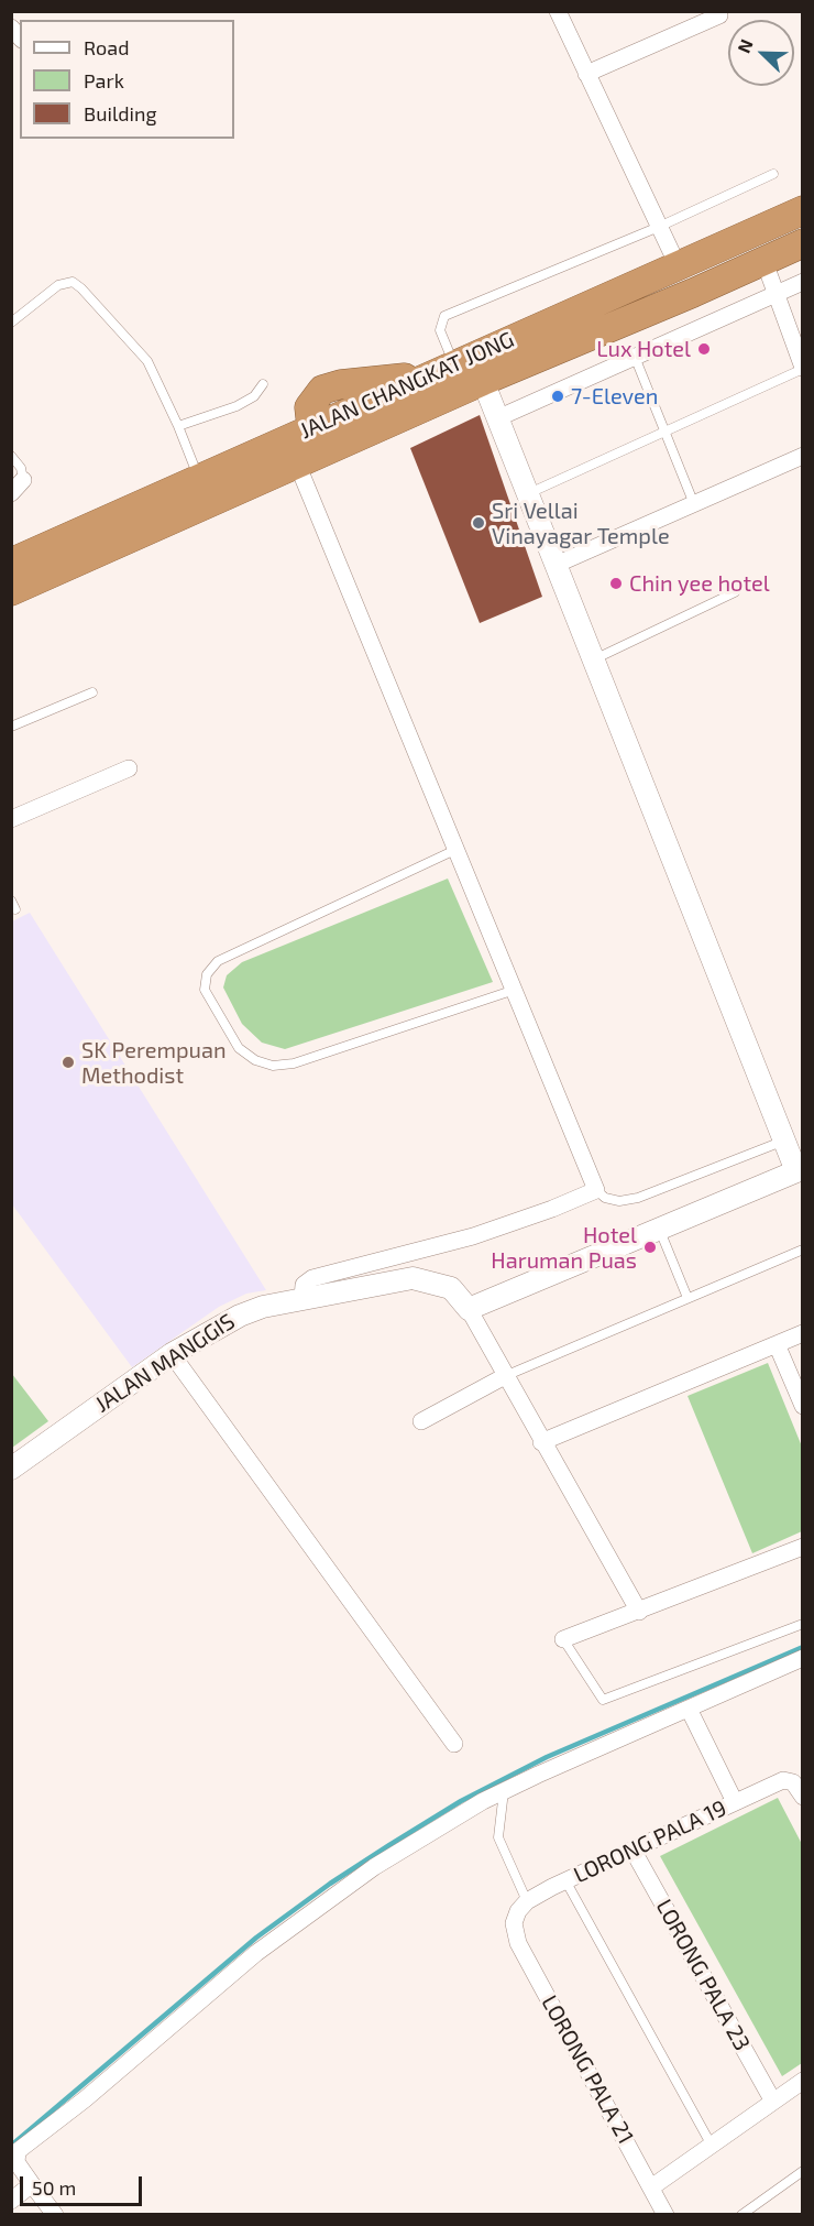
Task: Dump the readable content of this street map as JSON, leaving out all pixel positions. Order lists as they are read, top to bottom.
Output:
{
  "streets": {
    "highway": ["JALAN CHANGKAT JONG"],
    "street": [
      "JALAN MANGGIS",
      "LORONG PALA 19",
      "LORONG PALA 23",
      "LORONG PALA 21"
    ]
  },
  "crossings": [
    ["LORONG PALA 19", "LORONG PALA 23"],
    ["LORONG PALA 19", "LORONG PALA 21"]
  ],
  "places": [
    "Lux Hotel",
    "7-Eleven",
    "Sri Vellai Vinayagar Temple",
    "Chin yee hotel",
    "SK Perempuan Methodist",
    "Hotel Haruman Puas"
  ],
  "legend": ["Road", "Park", "Building"],
  "scale_bar": "50 m",
  "north": "top left"
}
